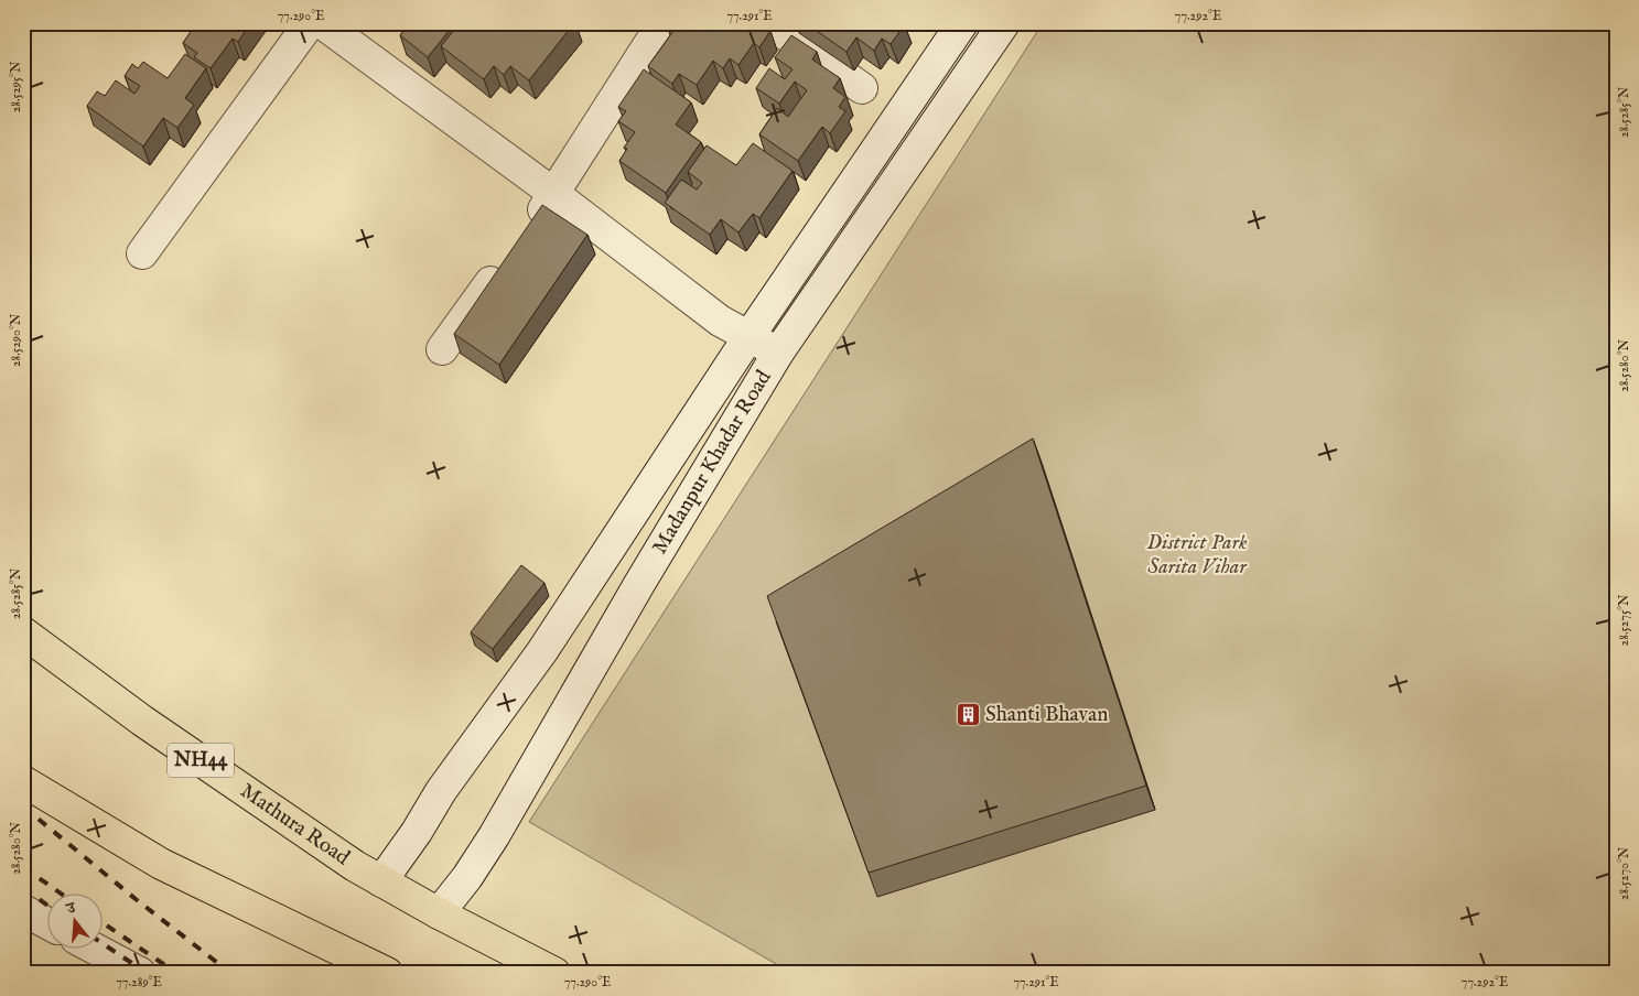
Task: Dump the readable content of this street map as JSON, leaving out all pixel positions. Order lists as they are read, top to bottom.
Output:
{
  "streets": {
    "highway": ["NH44", "Mathura Road"],
    "street": ["Madanpur Khadar Road"]
  },
  "crossings": [
    ["Madanpur Khadar Road", "Mathura Road"]
  ],
  "parks": ["District Park Sarita Vihar"],
  "places": {
    "building": ["Shanti Bhavan"]
  },
  "north": "top",
  "coordinates": [
    "77.290°E",
    "77.291°E",
    "77.292°E",
    "28.5295°N",
    "28.5285°N",
    "28.5290°N",
    "28.5280°N",
    "28.5275°N",
    "28.5270°N",
    "77.289°E"
  ]
}
